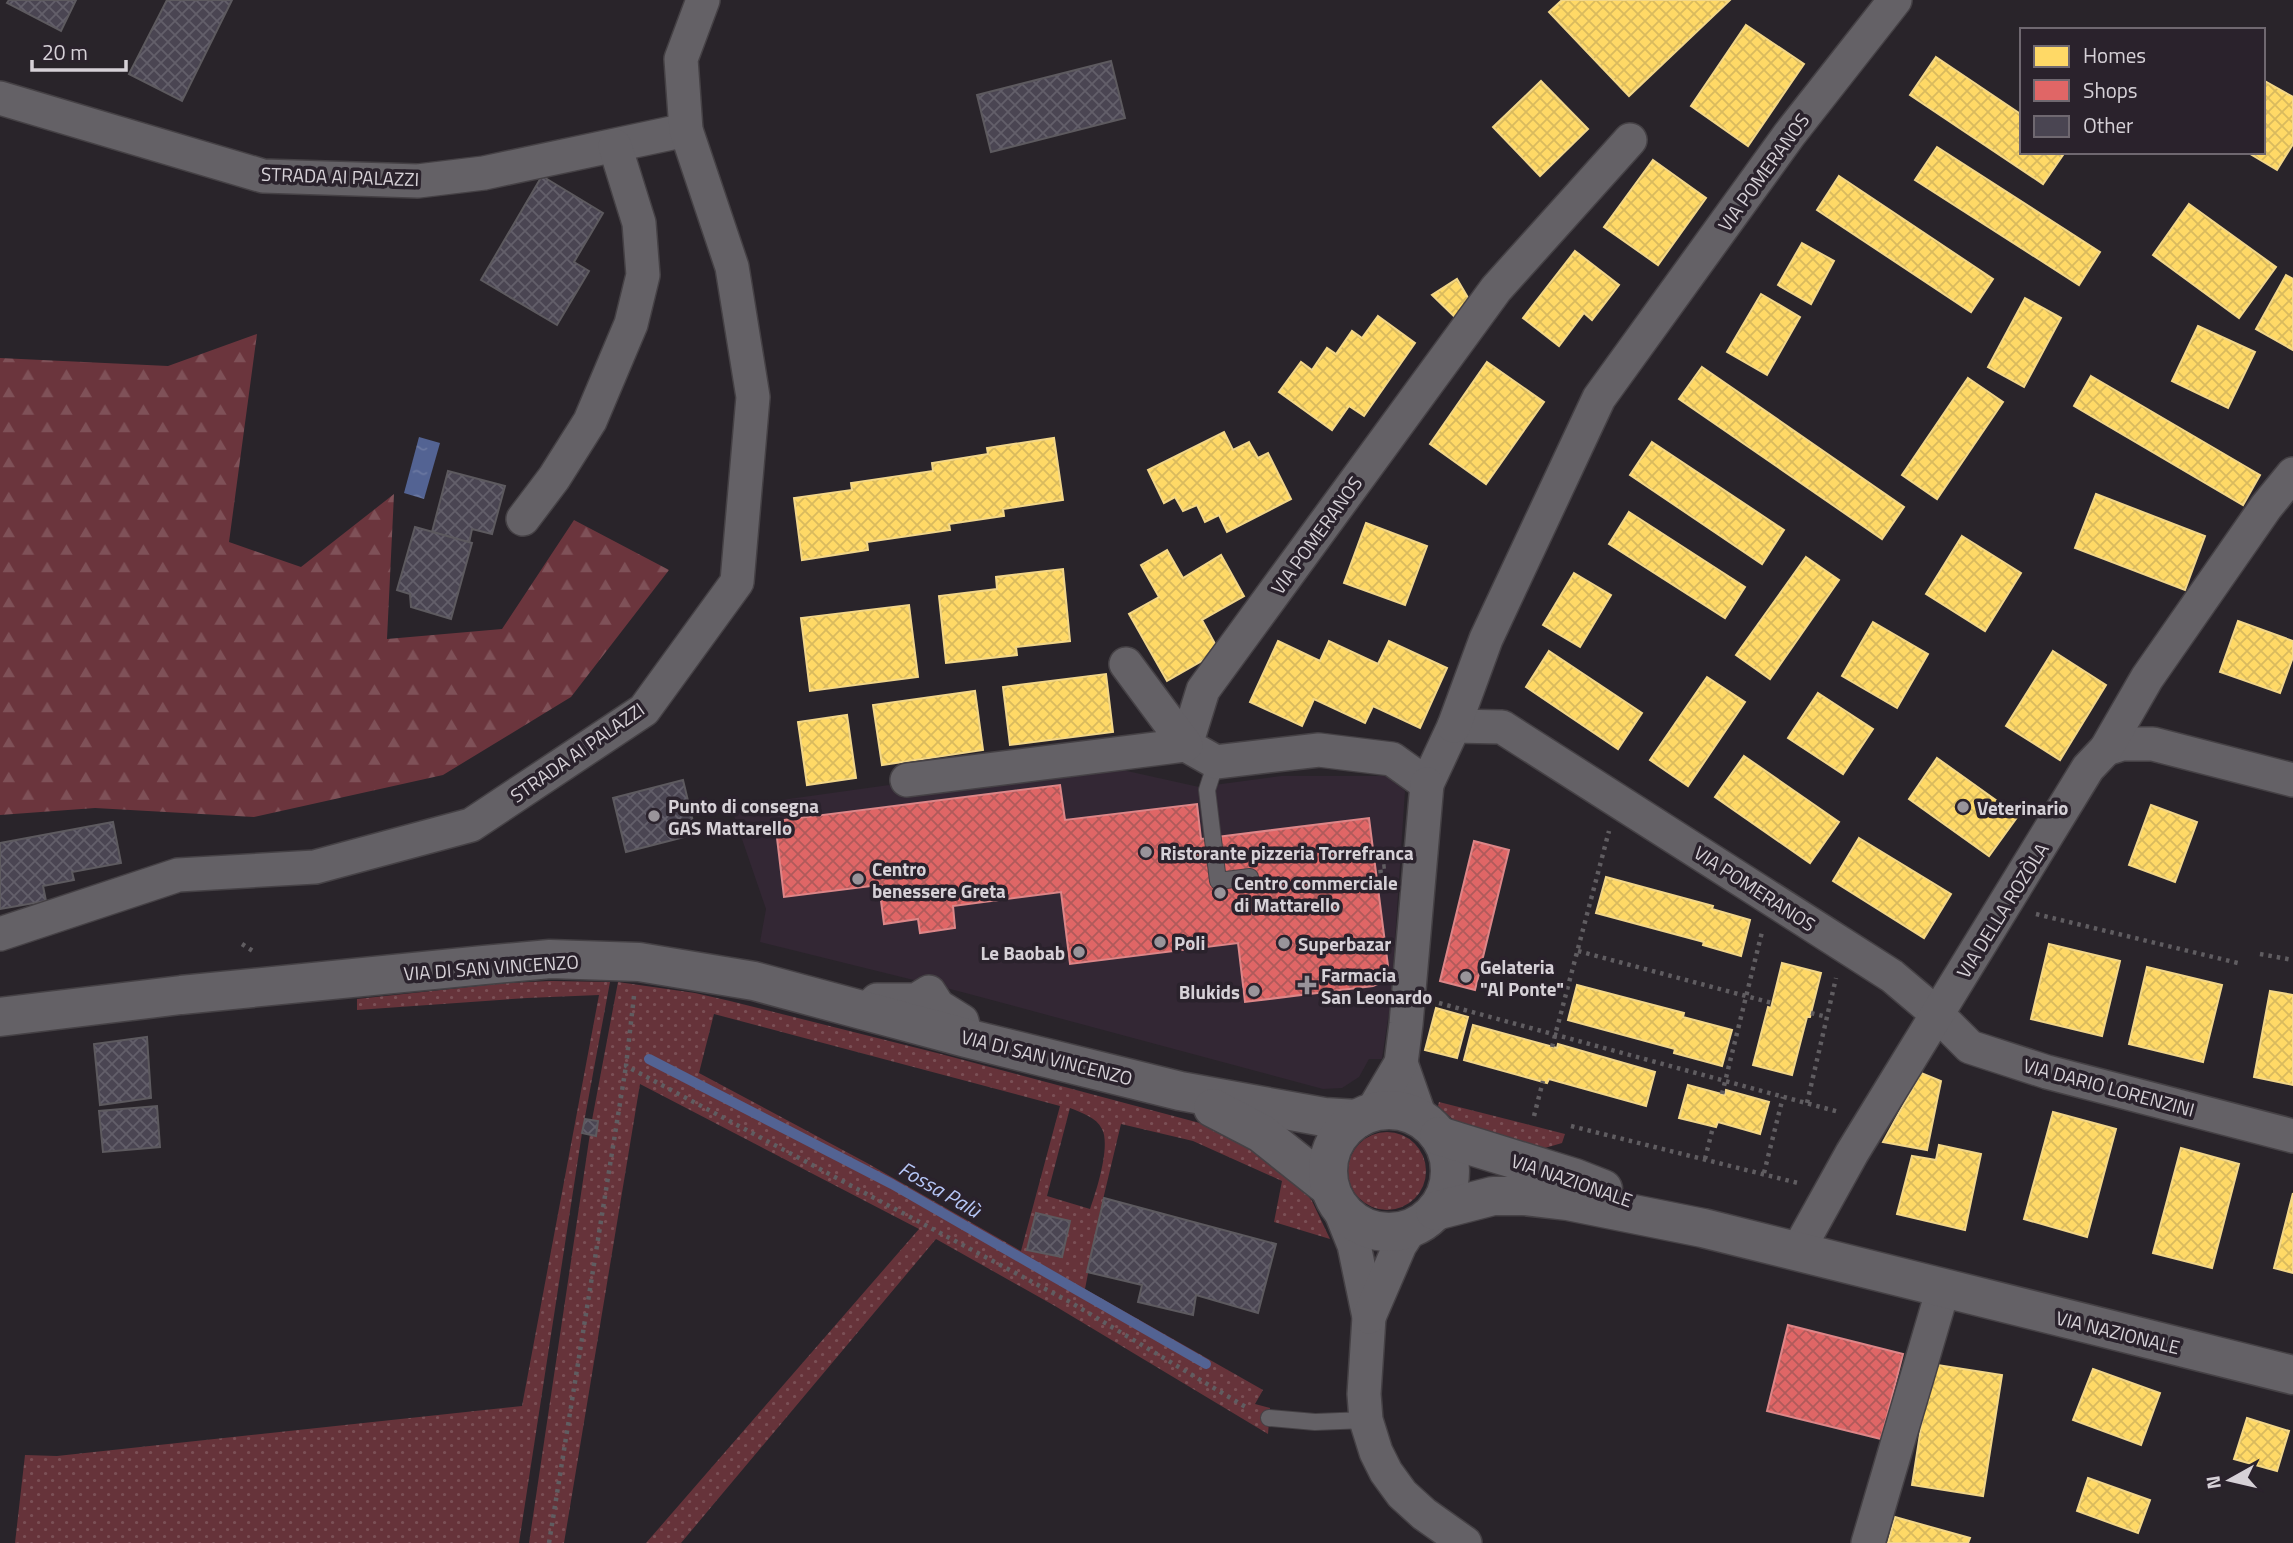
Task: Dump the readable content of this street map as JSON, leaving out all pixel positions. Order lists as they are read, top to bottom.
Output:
{
  "streets": {
    "main road": ["VIA DI SAN VINCENZO", "VIA NAZIONALE"],
    "street": [
      "VIA POMERANOS",
      "STRADA AI PALAZZI",
      "VIA DELLA ROZÒLA",
      "VIA DARIO LORENZINI"
    ]
  },
  "crossings": [
    ["VIA POMERANOS", "VIA DELLA ROZÒLA"],
    ["VIA POMERANOS", "VIA DI SAN VINCENZO"],
    ["VIA POMERANOS", "VIA DARIO LORENZINI"],
    ["VIA POMERANOS", "VIA NAZIONALE"],
    ["VIA DELLA ROZÒLA", "VIA DARIO LORENZINI"],
    ["VIA DELLA ROZÒLA", "VIA NAZIONALE"],
    ["VIA DI SAN VINCENZO", "VIA NAZIONALE"]
  ],
  "water": ["Fossa Palù"],
  "places": {
    "other": [
      "Veterinario",
      "Punto di consegna GAS Mattarello",
      "Ristorante pizzeria Torrefranca",
      "Centro benessere Greta",
      "Centro commerciale di Mattarello",
      "Poli",
      "Superbazar",
      "Le Baobab",
      "Gelateria \"Al Ponte\"",
      "Blukids"
    ],
    "health": ["Farmacia San Leonardo"]
  },
  "legend": ["Homes", "Shops", "Other"],
  "scale_bar": "20 m",
  "north": "left"
}
